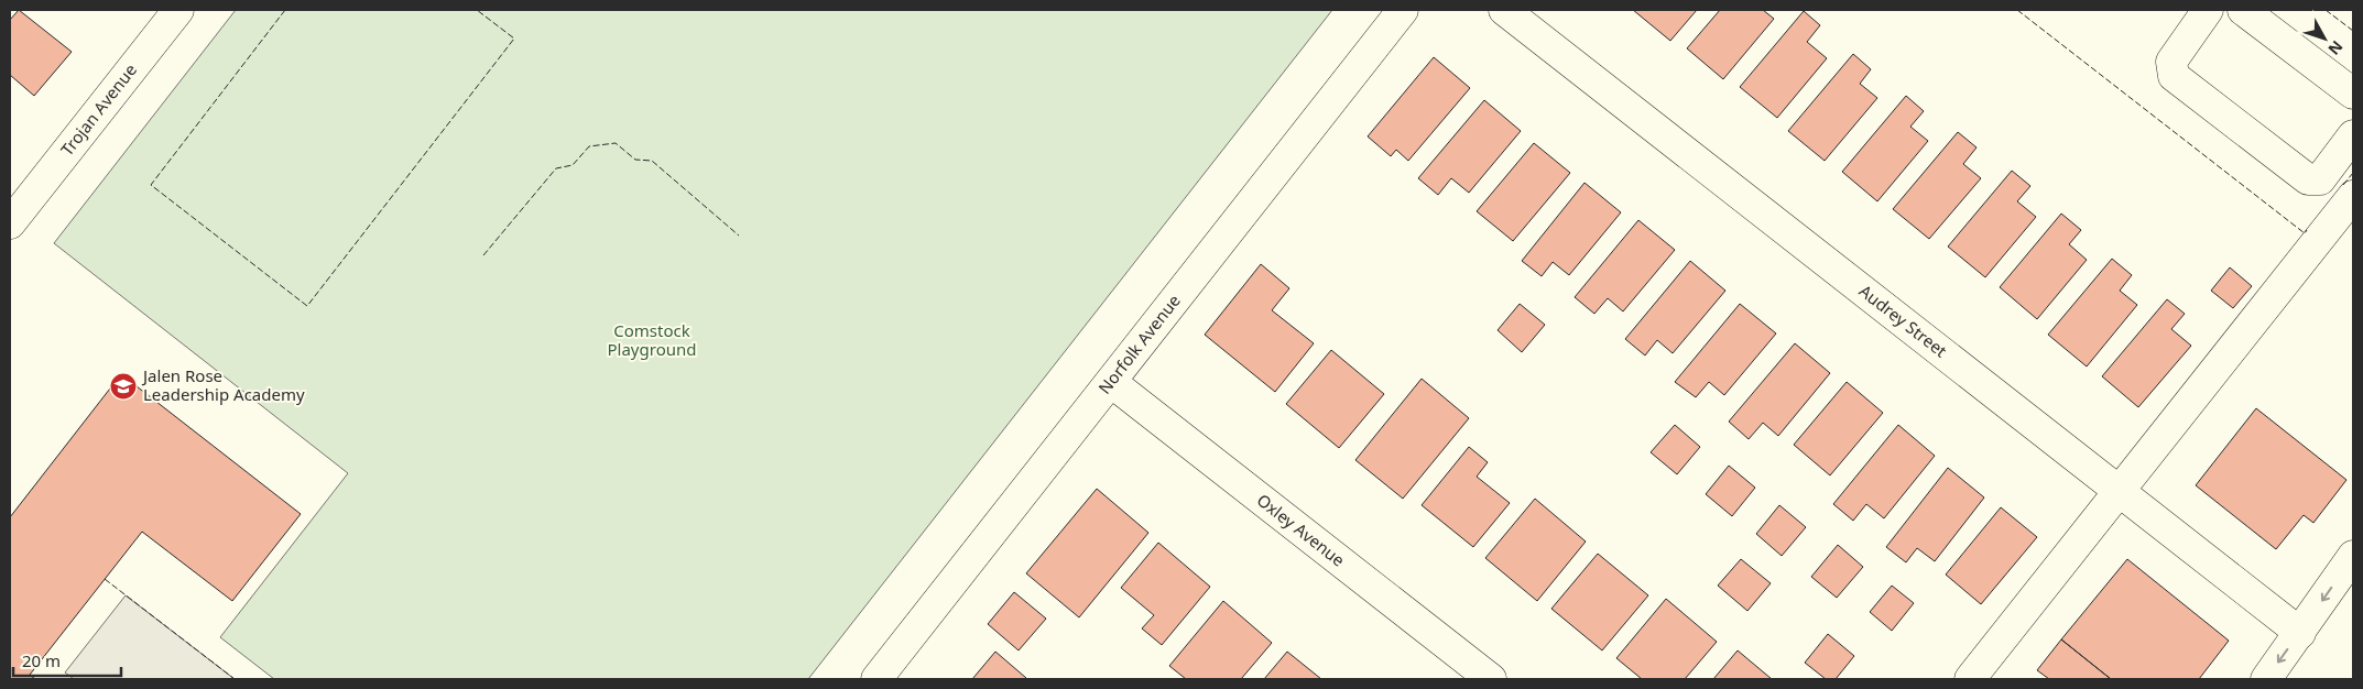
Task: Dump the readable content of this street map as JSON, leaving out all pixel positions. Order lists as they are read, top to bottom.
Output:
{
  "streets": {
    "main road": [
      "Trojan Avenue",
      "Audrey Street",
      "Norfolk Avenue",
      "Oxley Avenue"
    ]
  },
  "crossings": [
    ["Norfolk Avenue", "Oxley Avenue"]
  ],
  "parks": ["Comstock Playground"],
  "places": {
    "school or university": ["Jalen Rose Leadership Academy"]
  },
  "scale_bar": "20 m",
  "north": "bottom right"
}
